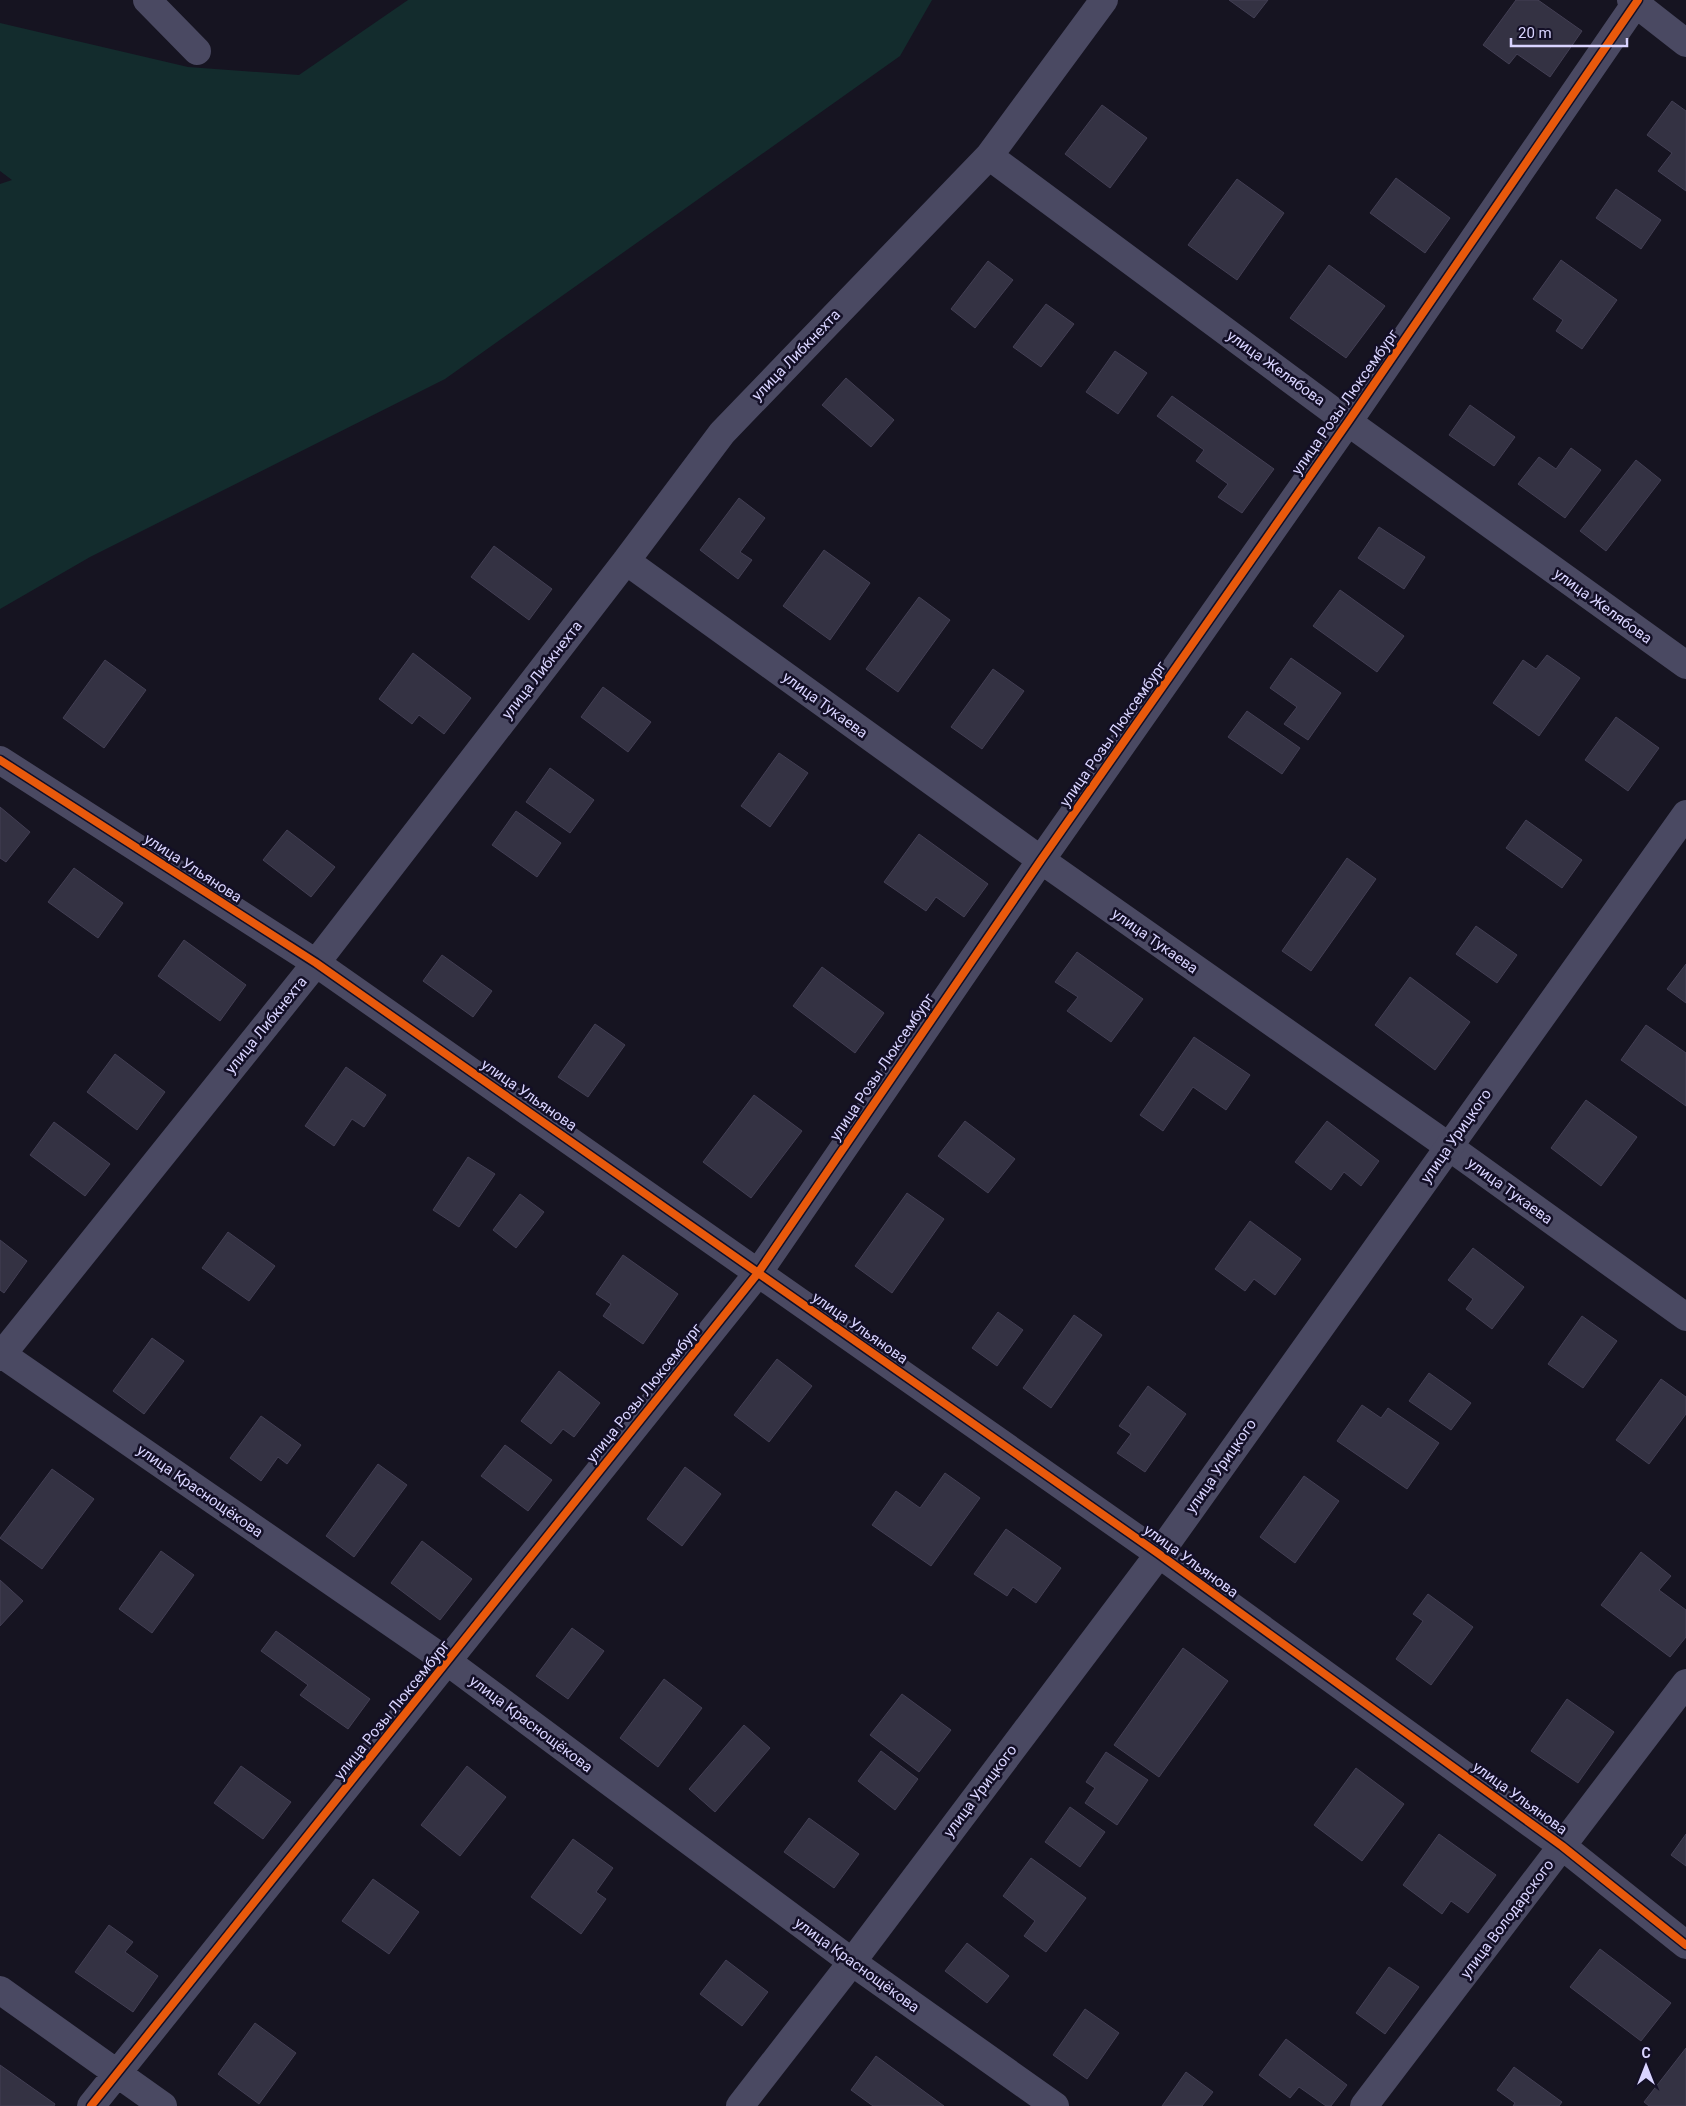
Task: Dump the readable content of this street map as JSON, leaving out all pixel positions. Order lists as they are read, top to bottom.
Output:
{
  "streets": {
    "street": [
      "улица Либкнехта",
      "улица Желябова",
      "улица Розы Люксембург",
      "улица Тукаева",
      "улица Ульянова",
      "улица Урицкого",
      "улица Краснощёкова",
      "улица Володарского"
    ]
  },
  "crossings": [
    ["улица Либкнехта", "улица Желябова"],
    ["улица Либкнехта", "улица Тукаева"],
    ["улица Либкнехта", "улица Ульянова"],
    ["улица Либкнехта", "улица Краснощёкова"],
    ["улица Желябова", "улица Розы Люксембург"],
    ["улица Розы Люксембург", "улица Тукаева"],
    ["улица Розы Люксембург", "улица Ульянова"],
    ["улица Розы Люксембург", "улица Краснощёкова"],
    ["улица Тукаева", "улица Урицкого"],
    ["улица Ульянова", "улица Урицкого"],
    ["улица Ульянова", "улица Володарского"],
    ["улица Урицкого", "улица Краснощёкова"]
  ],
  "scale_bar": "20 m",
  "north": "top"
}
